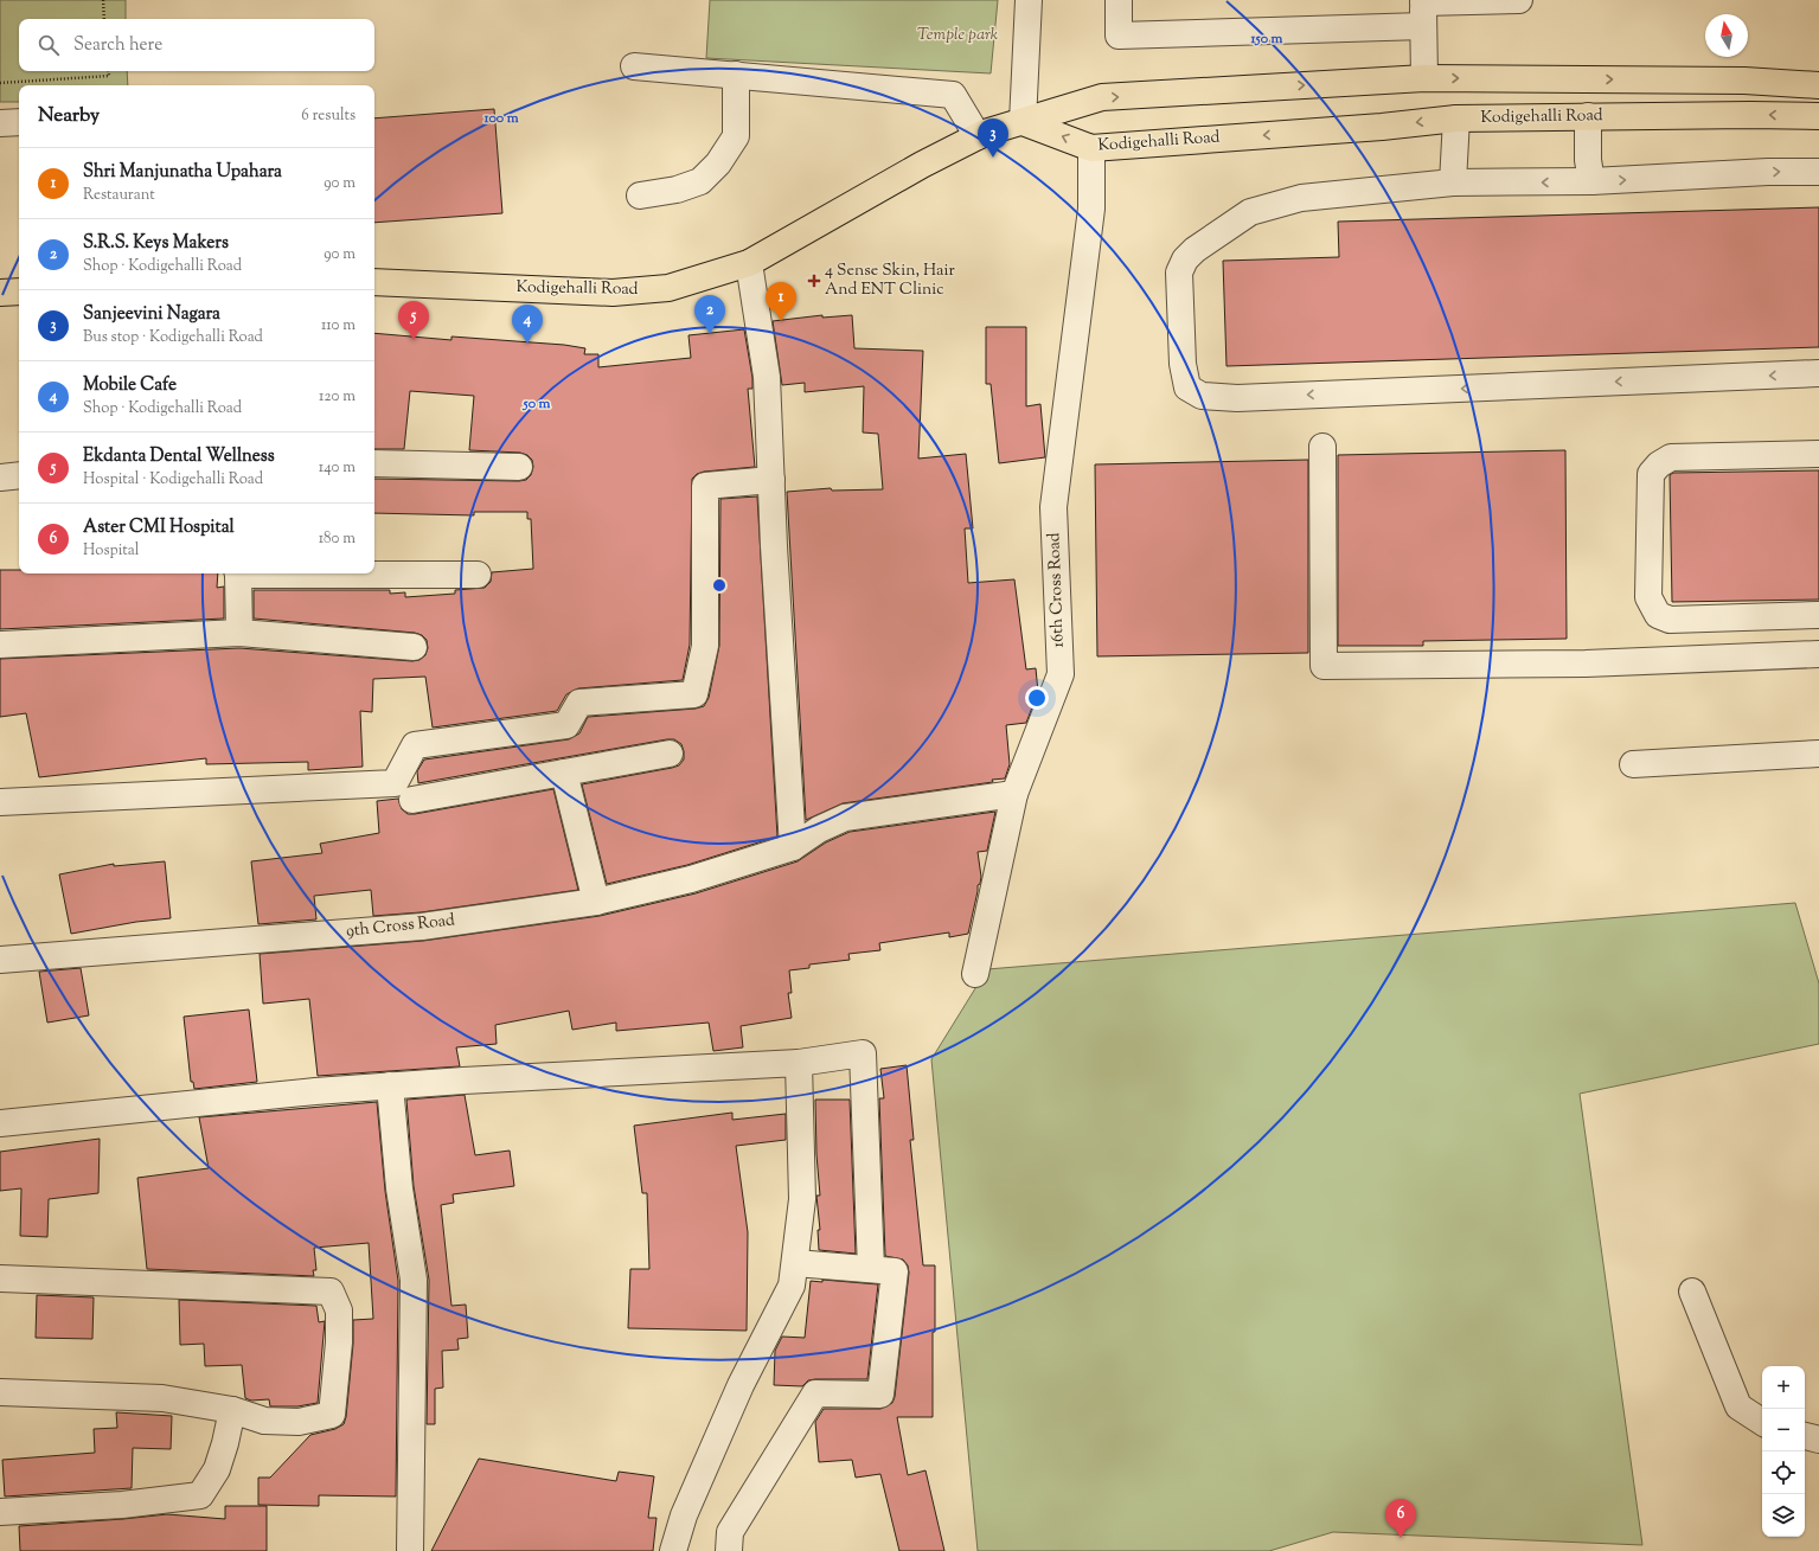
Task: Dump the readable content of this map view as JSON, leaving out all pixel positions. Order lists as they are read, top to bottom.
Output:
{
  "streets": {
    "main road": ["Kodigehalli Road"],
    "street": ["16th Cross Road", "9th Cross Road"]
  },
  "crossings": [
    ["Kodigehalli Road", "16th Cross Road"]
  ],
  "parks": ["Temple park"],
  "places": {
    "health": ["4 Sense Skin, Hair And ENT Clinic"]
  },
  "north": "top",
  "page": {
    "search": "Search here",
    "heading": ["Nearby", "6 results"],
    "pins": [
      "3",
      "1",
      "2",
      "5",
      "4",
      "6"
    ],
    "list": [
      {
        "mark": "1",
        "name": "Shri Manjunatha Upahara",
        "note": "Restaurant",
        "value": "90 m"
      },
      {
        "mark": "2",
        "name": "S.R.S. Keys Makers",
        "note": "Shop · Kodigehalli Road",
        "value": "90 m"
      },
      {
        "mark": "3",
        "name": "Sanjeevini Nagara",
        "note": "Bus stop · Kodigehalli Road",
        "value": "110 m"
      },
      {
        "mark": "4",
        "name": "Mobile Cafe",
        "note": "Shop · Kodigehalli Road",
        "value": "120 m"
      },
      {
        "mark": "5",
        "name": "Ekdanta Dental Wellness",
        "note": "Hospital · Kodigehalli Road",
        "value": "140 m"
      },
      {
        "mark": "6",
        "name": "Aster CMI Hospital",
        "note": "Hospital",
        "value": "180 m"
      }
    ],
    "map_buttons": ["+", "−"]
  },
  "rings": ["150 m", "100 m", "50 m"]
}
